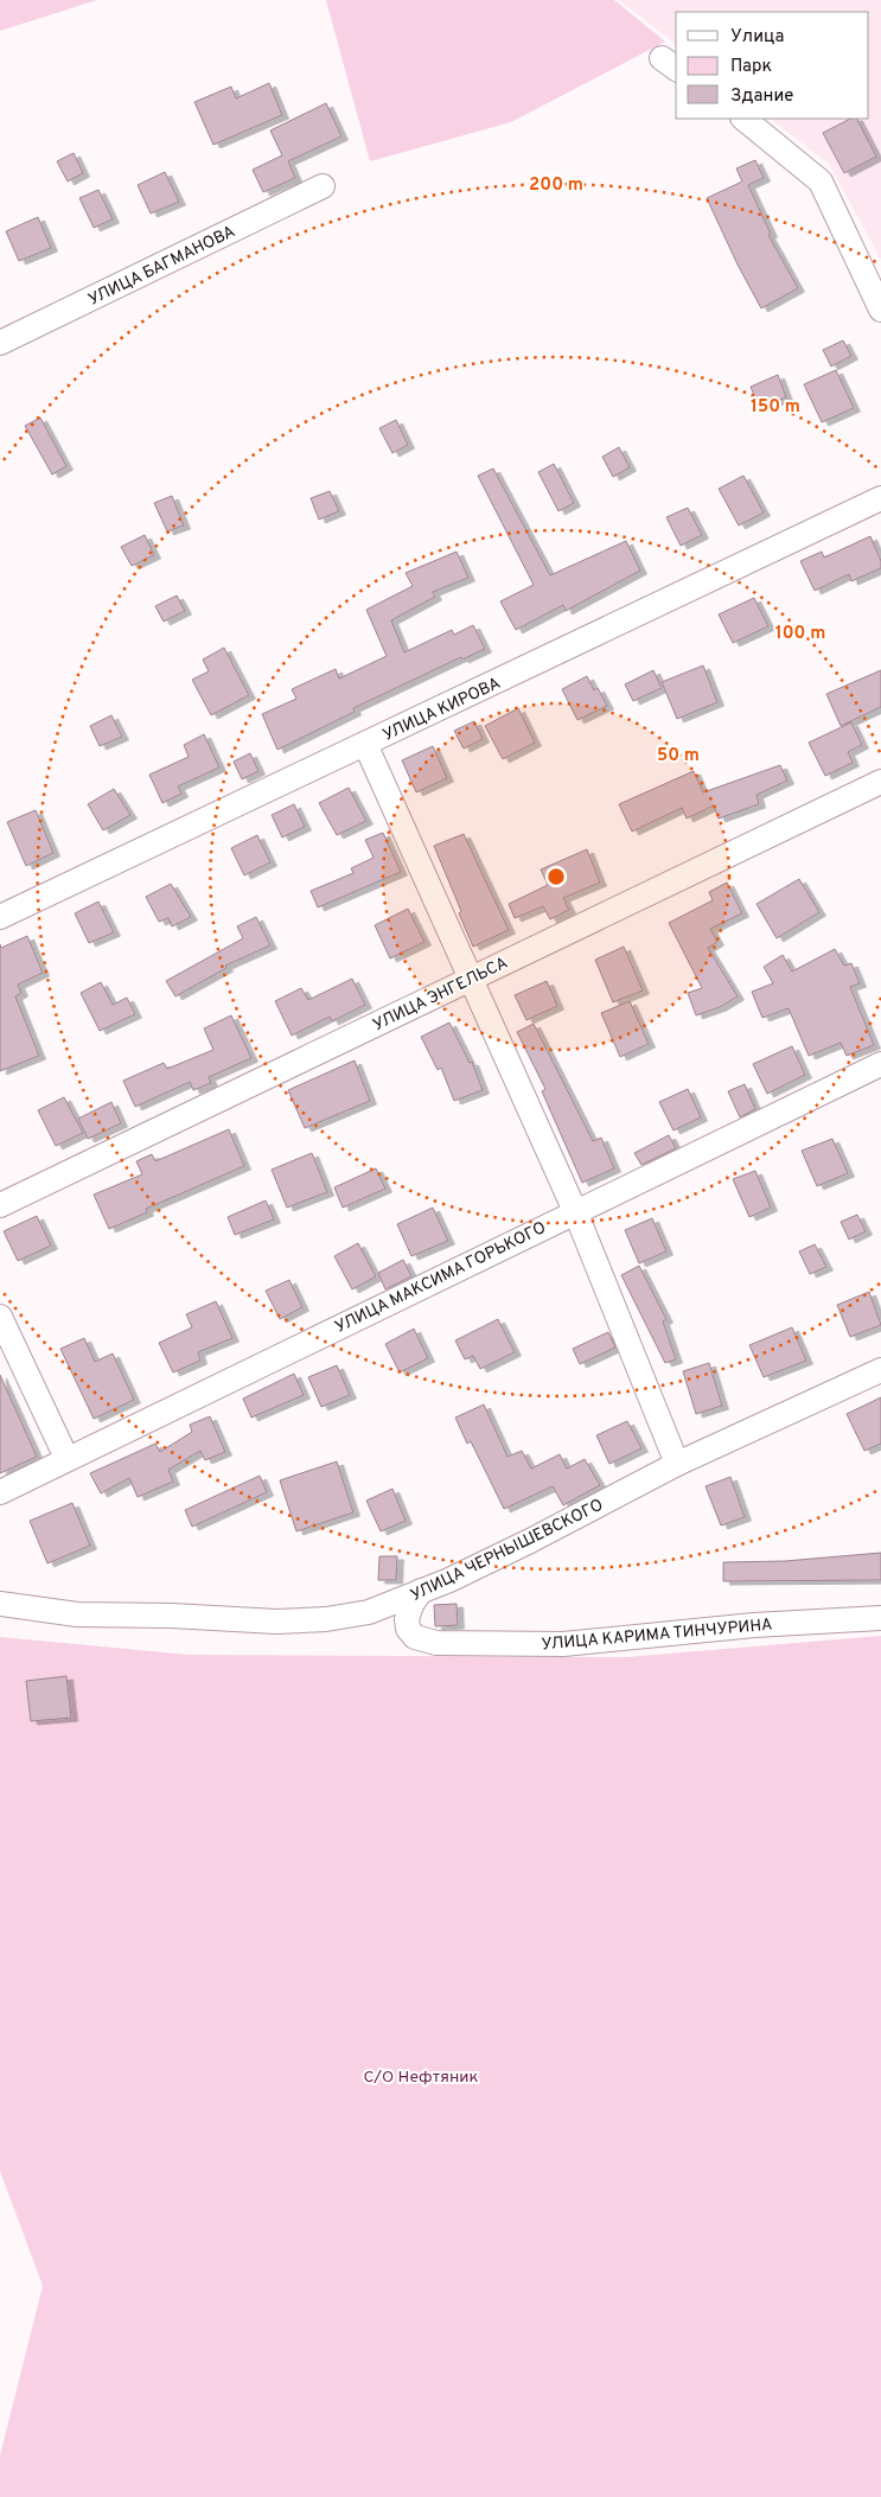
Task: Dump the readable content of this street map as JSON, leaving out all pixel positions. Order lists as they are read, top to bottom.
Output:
{
  "streets": {
    "street": [
      "УЛИЦА БАГМАНОВА",
      "УЛИЦА КИРОВА",
      "УЛИЦА ЭНГЕЛЬСА",
      "УЛИЦА МАКСИМА ГОРЬКОГО",
      "УЛИЦА ЧЕРНЫШЕВСКОГО",
      "УЛИЦА КАРИМА ТИНЧУРИНА"
    ]
  },
  "crossings": [
    ["УЛИЦА ЧЕРНЫШЕВСКОГО", "УЛИЦА КАРИМА ТИНЧУРИНА"]
  ],
  "parks": ["С/О Нефтяник"],
  "legend": ["Улица", "Парк", "Здание"],
  "rings": [
    "200 m",
    "150 m",
    "100 m",
    "50 m"
  ]
}
